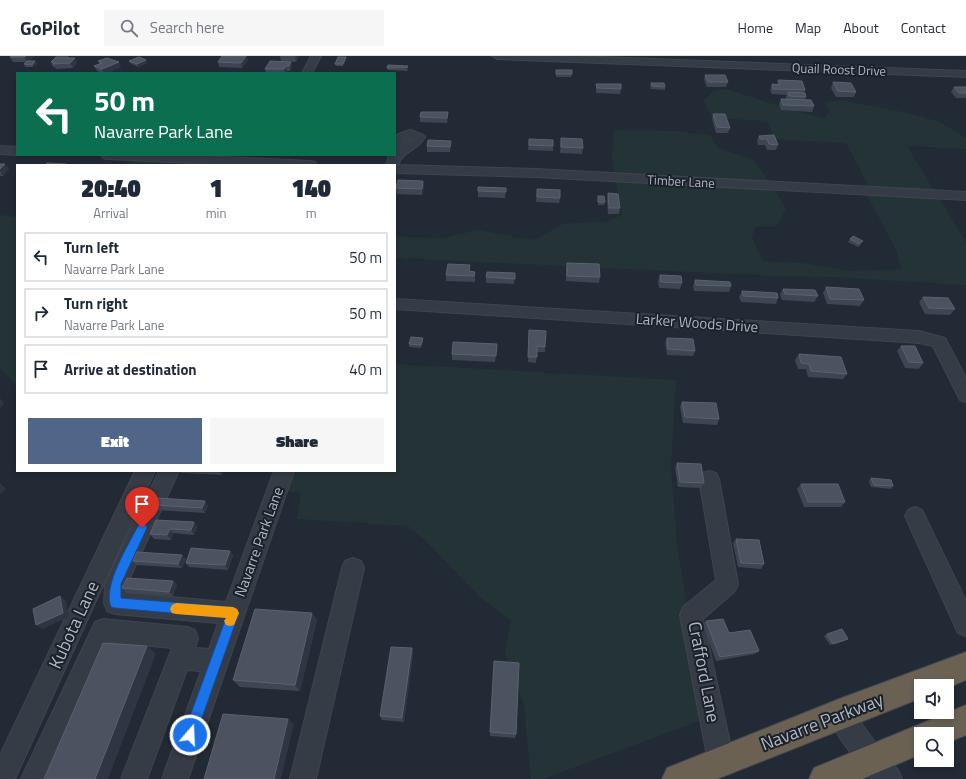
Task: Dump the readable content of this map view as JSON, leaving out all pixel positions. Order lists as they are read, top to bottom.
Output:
{
  "streets": {
    "highway": ["Navarre Parkway"],
    "street": [
      "Quail Roost Drive",
      "Timber Lane",
      "Larker Woods Drive",
      "Navarre Park Lane",
      "Kubota Lane",
      "Crafford Lane"
    ]
  },
  "crossings": [
    ["Crafford Lane", "Navarre Parkway"]
  ],
  "page": {
    "header": "GoPilot",
    "search": "Search here",
    "nav": [
      "Home",
      "Map",
      "About",
      "Contact"
    ],
    "turn": ["50 m", "Navarre Park Lane"],
    "eta": [
      "20:40",
      "Arrival",
      "1",
      "min",
      "140",
      "m"
    ],
    "list": [
      {
        "name": "Turn left",
        "note": "Navarre Park Lane",
        "value": "50 m"
      },
      {
        "name": "Turn right",
        "note": "Navarre Park Lane",
        "value": "50 m"
      },
      {
        "name": "Arrive at destination",
        "value": "40 m"
      }
    ],
    "buttons": ["Exit", "Share"]
  }
}
